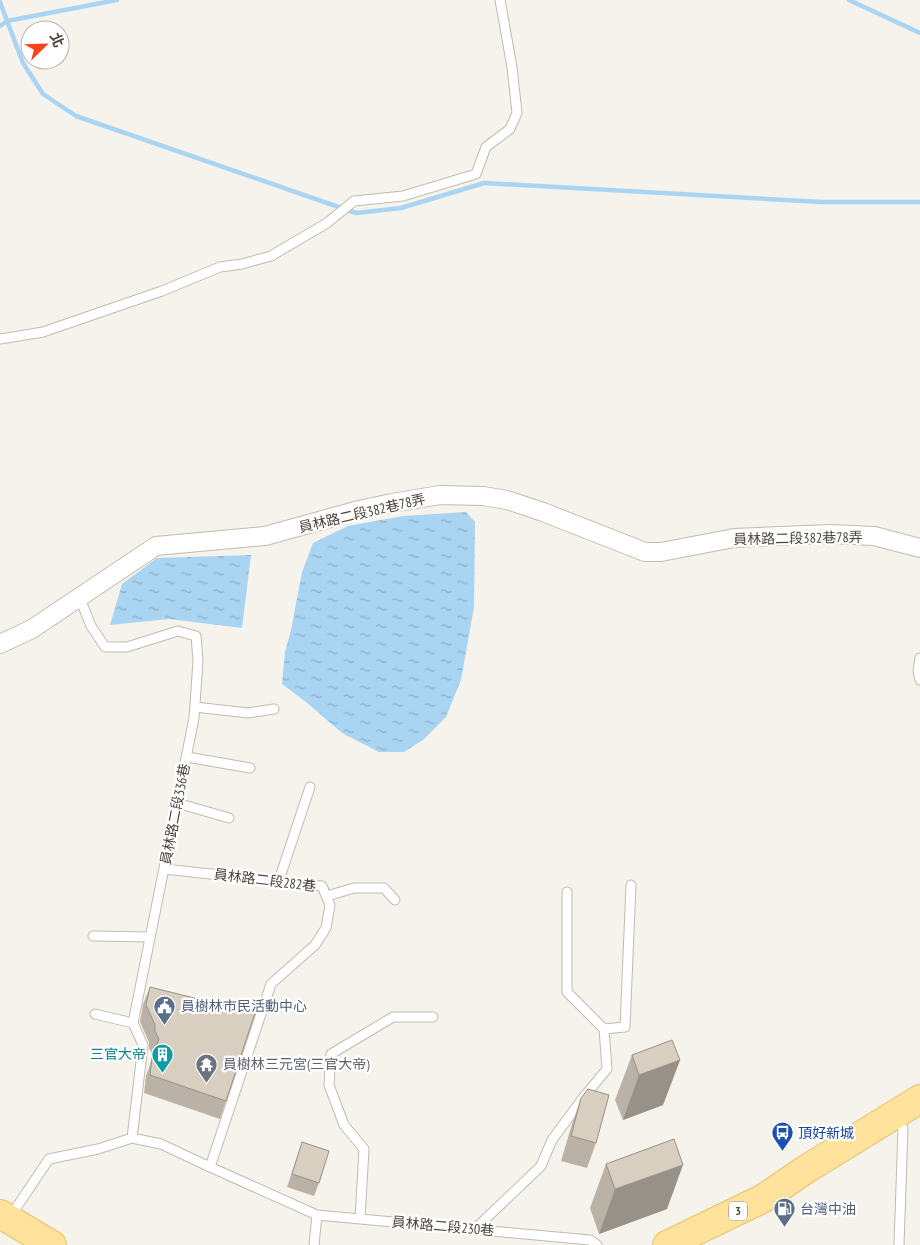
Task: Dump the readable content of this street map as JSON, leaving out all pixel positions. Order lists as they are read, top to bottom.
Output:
{
  "streets": {
    "main road": ["3"],
    "street": ["員林路二段382巷78弄"],
    "lane": ["員林路二段336巷", "員林路二段282巷", "員林路二段230巷"]
  },
  "crossings": [
    ["員林路二段382巷78弄", "員林路二段336巷"],
    ["員林路二段336巷", "員林路二段282巷"]
  ],
  "places": {
    "public building": ["員樹林市民活動中心"],
    "building": ["三官大帝"],
    "temple": ["員樹林三元宮(三官大帝)"],
    "bus stop": ["頂好新城"],
    "fuel station": ["台灣中油"]
  },
  "north": "top right"
}
